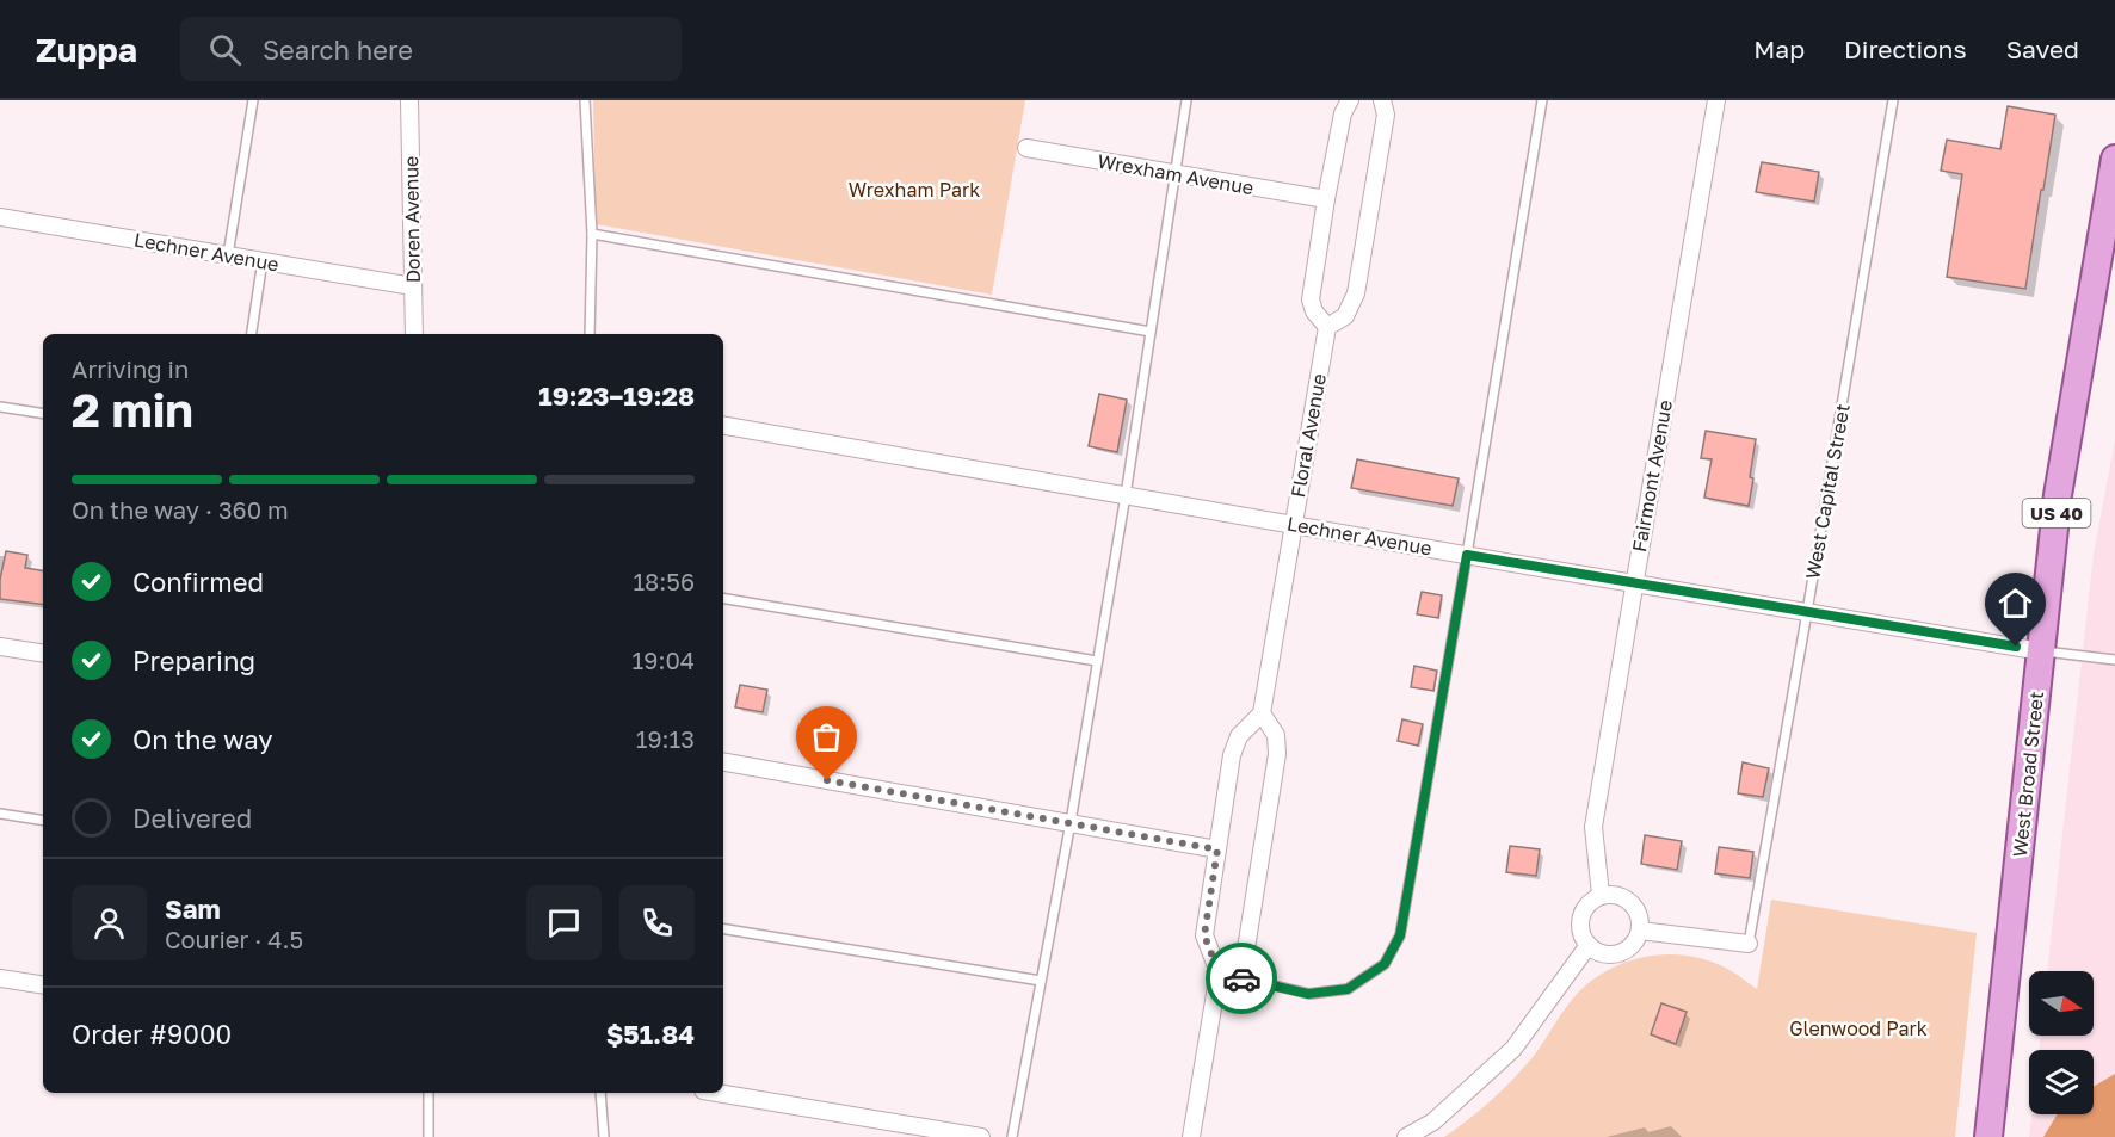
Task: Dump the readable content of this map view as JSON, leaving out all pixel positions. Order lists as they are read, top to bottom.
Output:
{
  "streets": {
    "main road": ["US 40", "West Broad Street"],
    "street": [
      "Wrexham Avenue",
      "Doren Avenue",
      "Lechner Avenue",
      "Floral Avenue",
      "Fairmont Avenue",
      "West Capital Street"
    ]
  },
  "crossings": [
    ["Doren Avenue", "Lechner Avenue"],
    ["Lechner Avenue", "Floral Avenue"],
    ["Lechner Avenue", "Fairmont Avenue"],
    ["Lechner Avenue", "West Capital Street"],
    ["Lechner Avenue", "West Broad Street"],
    ["Fairmont Avenue", "West Capital Street"]
  ],
  "parks": ["Wrexham Park", "Glenwood Park"],
  "north": "right",
  "page": {
    "header": "Zuppa",
    "search": "Search here",
    "nav": ["Map", "Directions", "Saved"],
    "heading": ["2 min", "Arriving in", "19:23–19:28"],
    "panel": [
      "Sam",
      "Courier · 4.5",
      "Order #9000",
      "$51.84"
    ],
    "bar": "On the way · 360 m",
    "list": [
      ["Confirmed", "18:56"],
      ["Preparing", "19:04"],
      ["On the way", "19:13"],
      "Delivered"
    ]
  }
}
